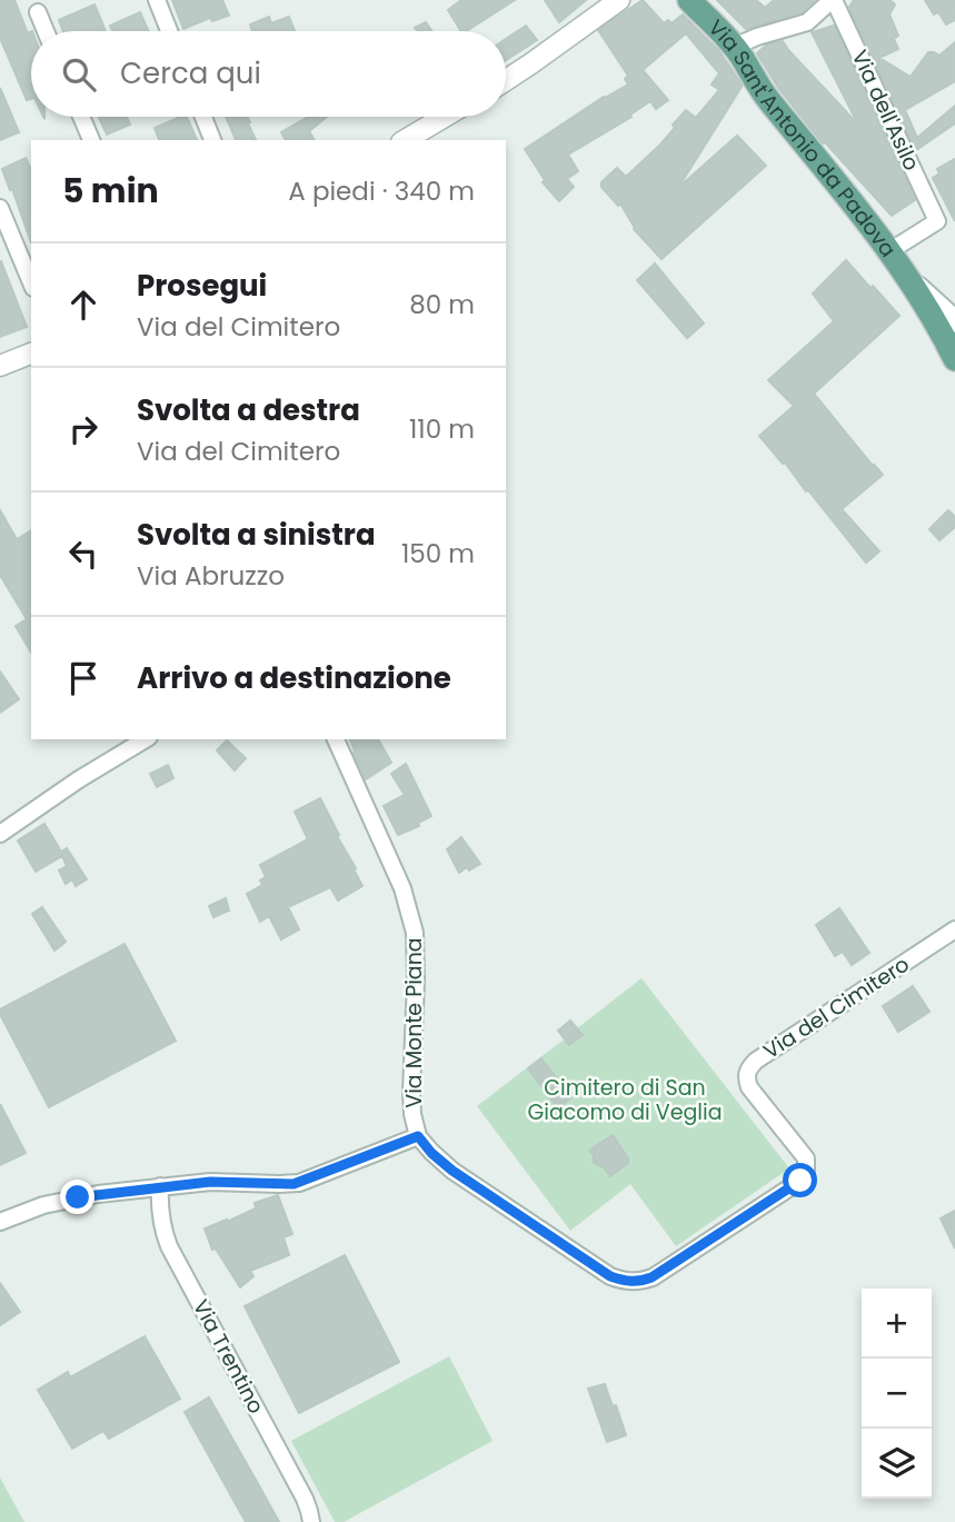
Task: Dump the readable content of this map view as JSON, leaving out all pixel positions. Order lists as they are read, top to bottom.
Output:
{
  "streets": {
    "main road": ["Via Sant'Antonio da Padova"],
    "street": [
      "Via dell'Asilo",
      "Via del Cimitero",
      "Via Monte Piana",
      "Via Trentino"
    ]
  },
  "crossings": [
    ["Via dell'Asilo", "Via Sant'Antonio da Padova"],
    ["Via del Cimitero", "Via Monte Piana"]
  ],
  "parks": ["Cimitero di San Giacomo di Veglia"],
  "page": {
    "search": "Cerca qui",
    "heading": ["5 min", "A piedi · 340 m"],
    "list": [
      ["Prosegui", "Via del Cimitero", "80 m"],
      ["Svolta a destra", "Via del Cimitero", "110 m"],
      ["Svolta a sinistra", "Via Abruzzo", "150 m"],
      "Arrivo a destinazione"
    ],
    "map_buttons": ["+", "−"]
  }
}
